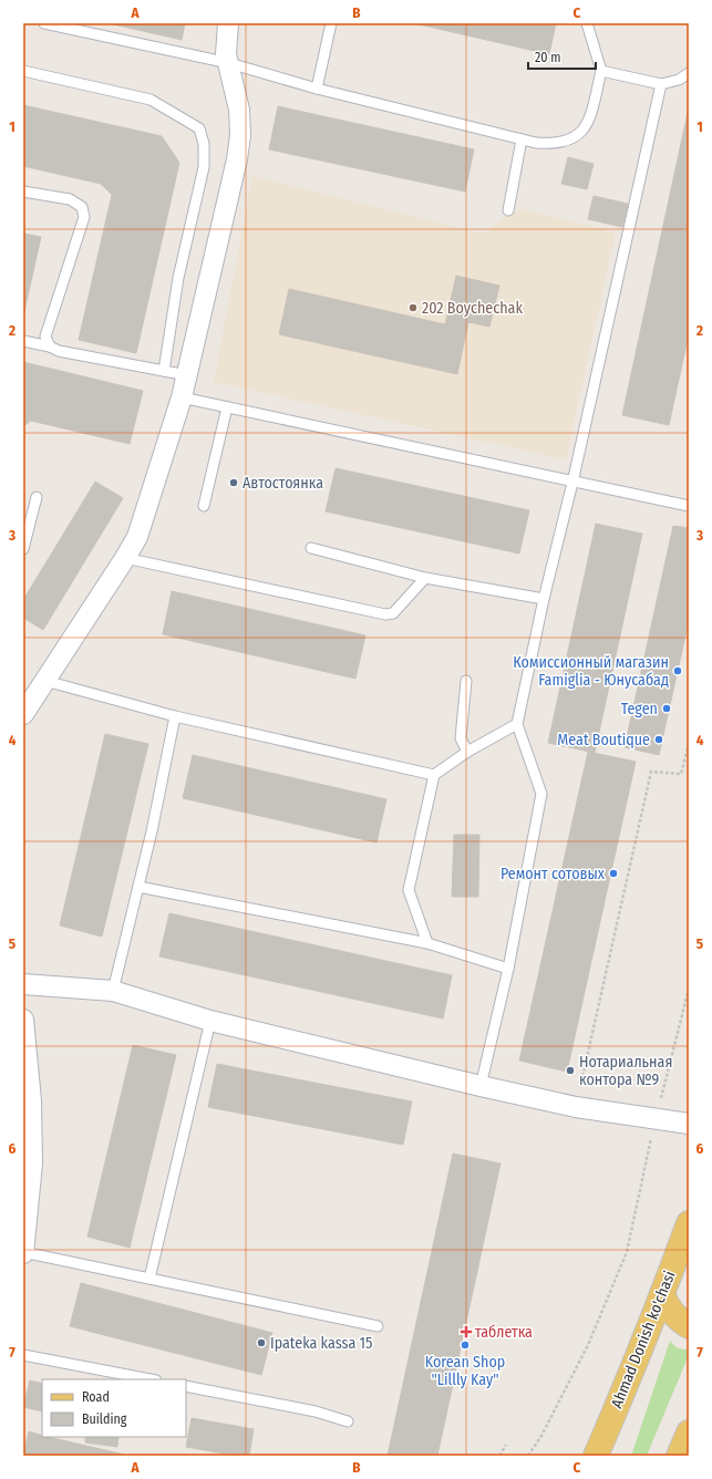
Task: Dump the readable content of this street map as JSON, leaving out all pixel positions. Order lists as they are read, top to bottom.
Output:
{
  "streets": {
    "main road": ["Ahmad Donish ko'chasi"]
  },
  "places": {
    "other": [
      "202 Boychechak",
      "Автостоянка",
      "Комиссионный магазин Famiglia - Юнусабад",
      "Tegen",
      "Meat Boutique",
      "Ремонт сотовых",
      "Нотариальная контора №9",
      "Ipateka kassa 15",
      "Korean Shop \"Lillly Kay\""
    ],
    "health": ["таблетка"]
  },
  "legend": ["Road", "Building"],
  "scale_bar": "20 m",
  "grid": {
    "columns": ["A", "B", "C"],
    "rows": [
      "1",
      "2",
      "3",
      "4",
      "5",
      "6",
      "7"
    ]
  }
}
